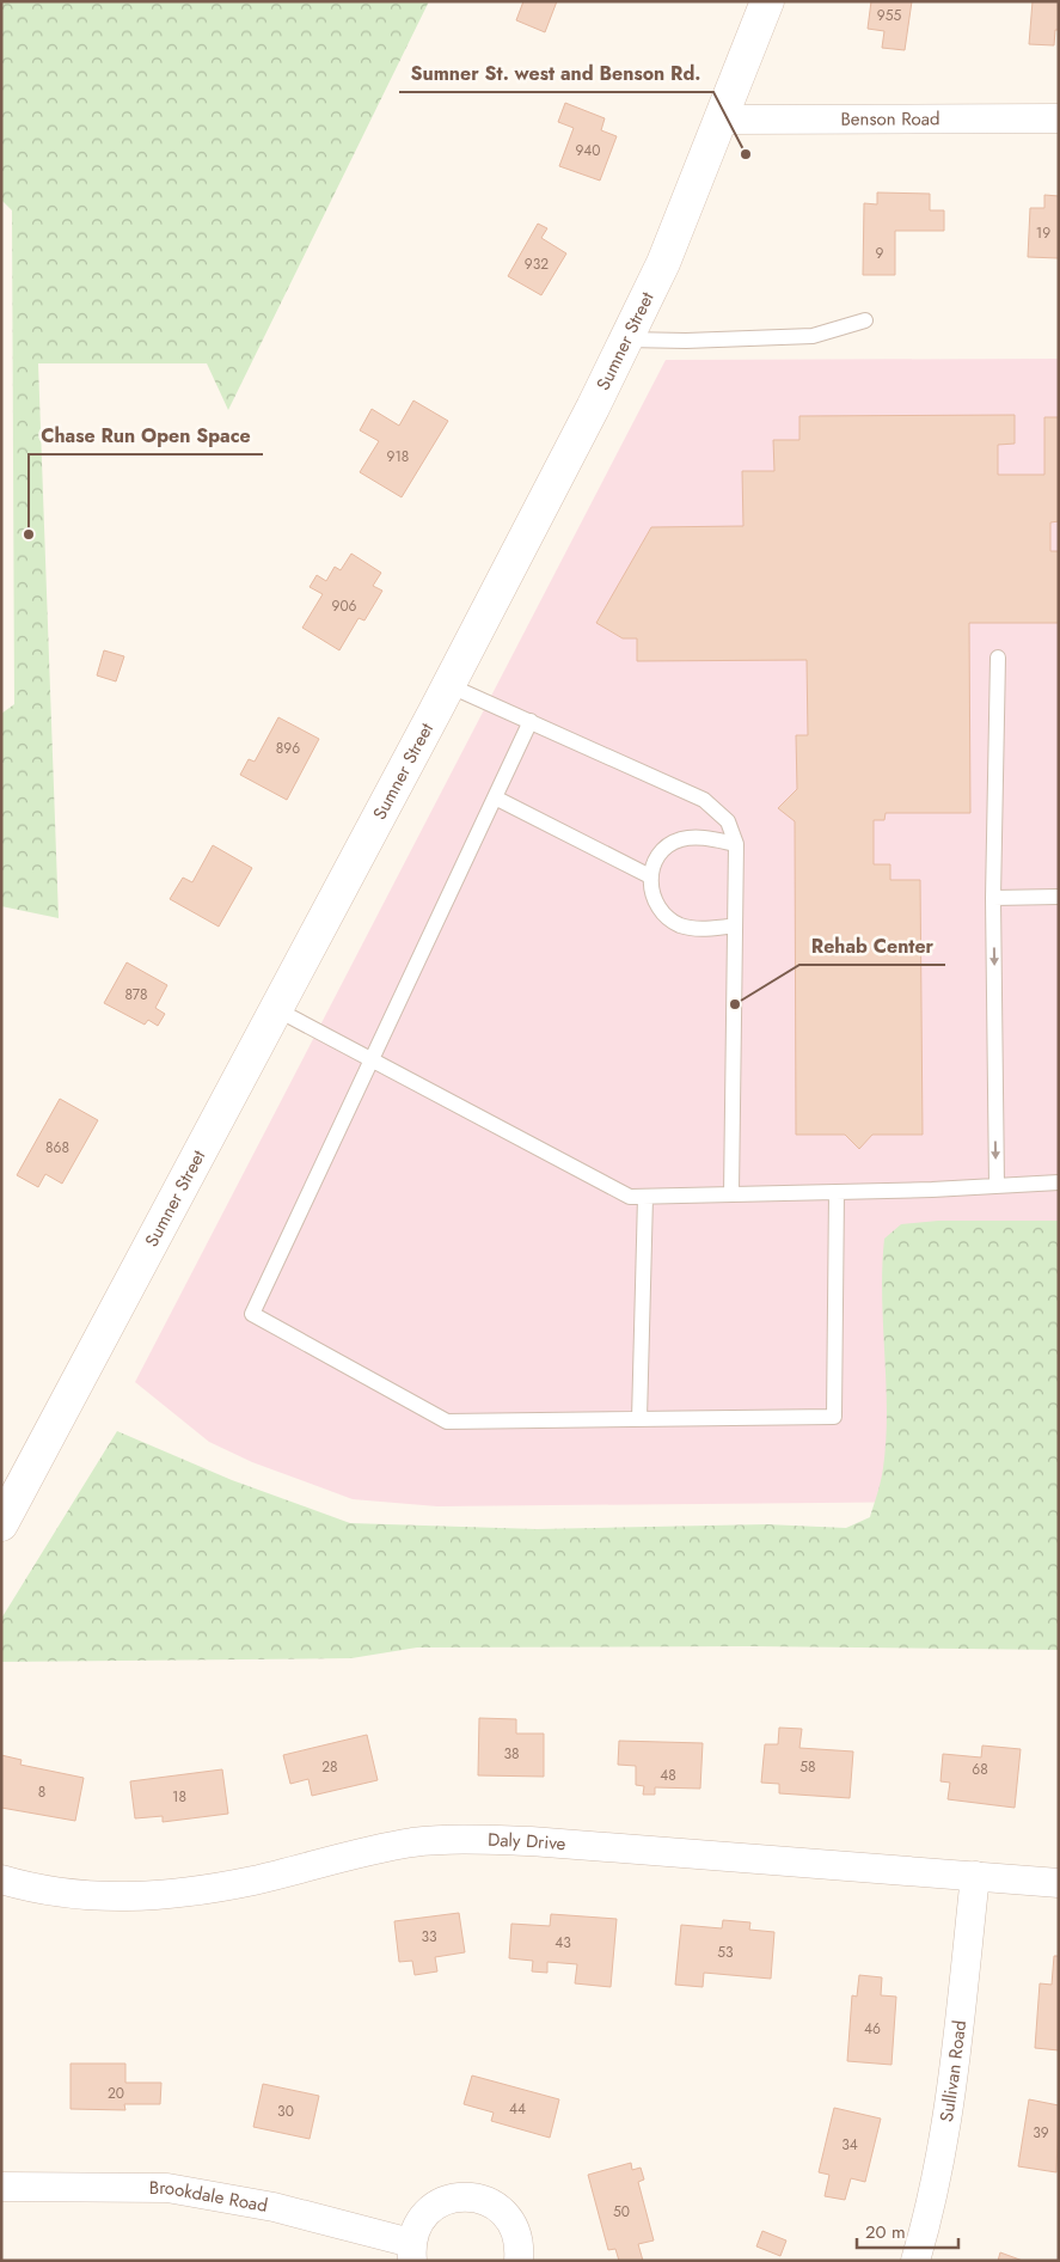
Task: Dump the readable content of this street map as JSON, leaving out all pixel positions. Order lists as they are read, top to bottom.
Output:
{
  "streets": {
    "main road": ["Sumner Street"],
    "street": [
      "Benson Road",
      "Daly Drive",
      "Sullivan Road",
      "Brookdale Road"
    ]
  },
  "crossings": [
    ["Benson Road", "Sumner Street"],
    ["Daly Drive", "Sullivan Road"]
  ],
  "places": ["Sumner St. west and Benson Rd.", "Chase Run Open Space", "Rehab Center"],
  "house_numbers": [
    "955",
    "940",
    "19",
    "9",
    "932",
    "918",
    "906",
    "896",
    "878",
    "868",
    "38",
    "28",
    "58",
    "68",
    "48",
    "8",
    "18",
    "33",
    "43",
    "53",
    "46",
    "20",
    "44",
    "30",
    "39",
    "34",
    "50"
  ],
  "scale_bar": "20 m"
}
